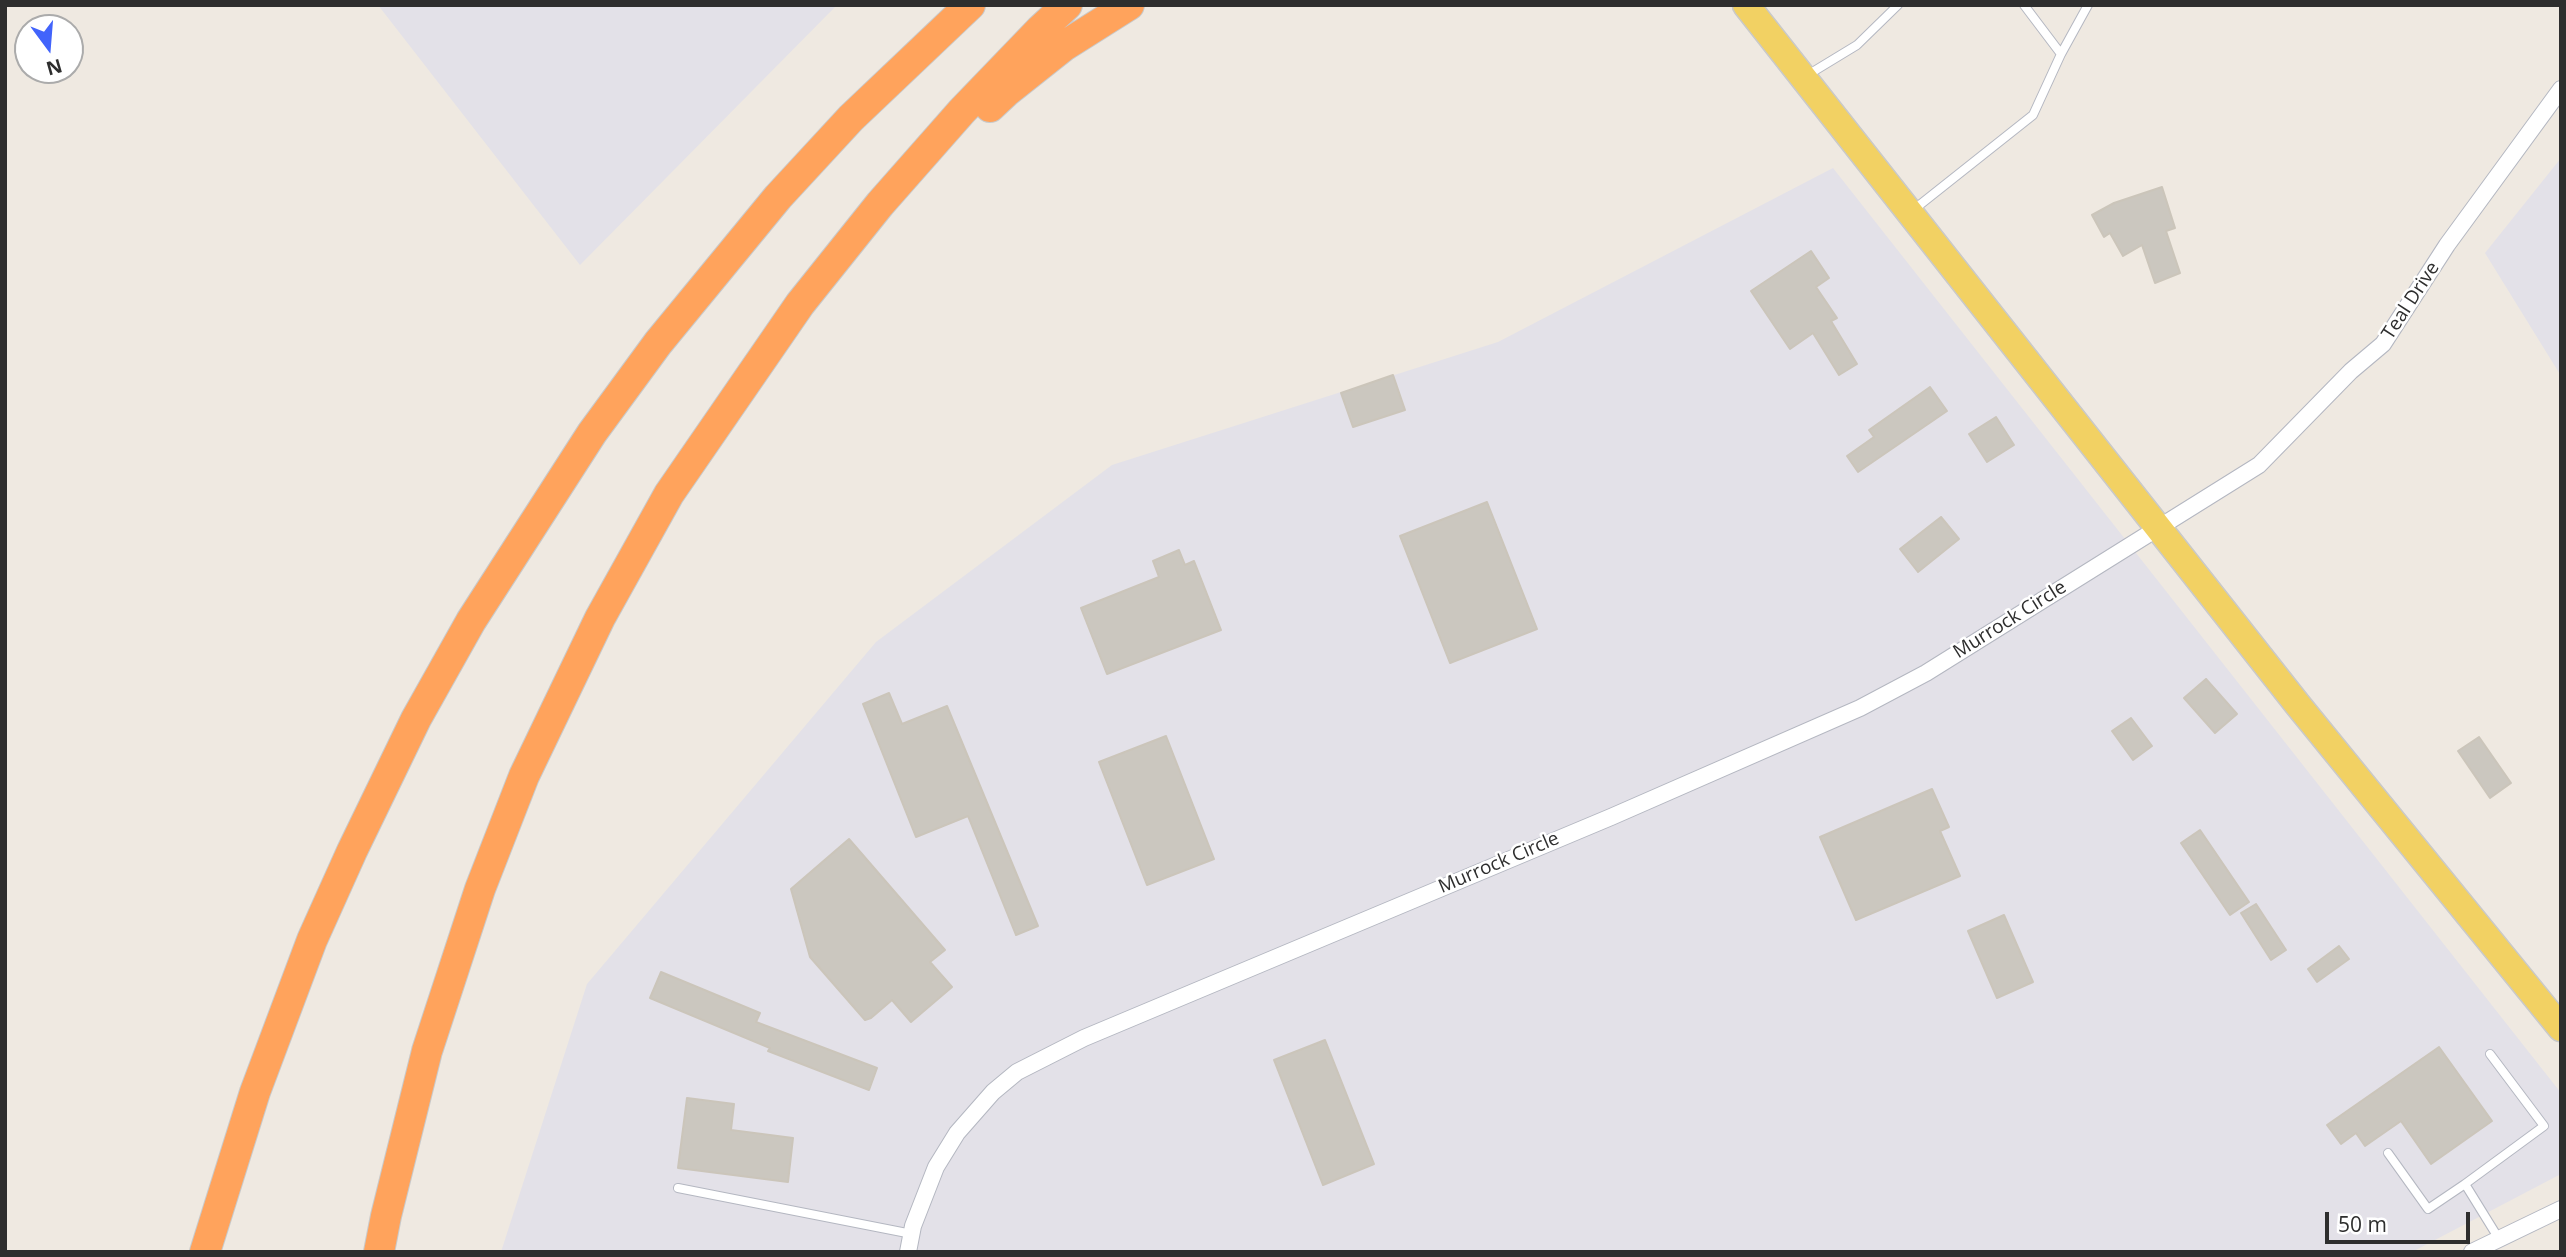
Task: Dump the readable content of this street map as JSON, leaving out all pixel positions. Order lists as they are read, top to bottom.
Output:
{
  "streets": {
    "street": ["Teal Drive", "Murrock Circle"]
  },
  "crossings": [
    ["Teal Drive", "Murrock Circle"]
  ],
  "scale_bar": "50 m",
  "north": "bottom"
}
